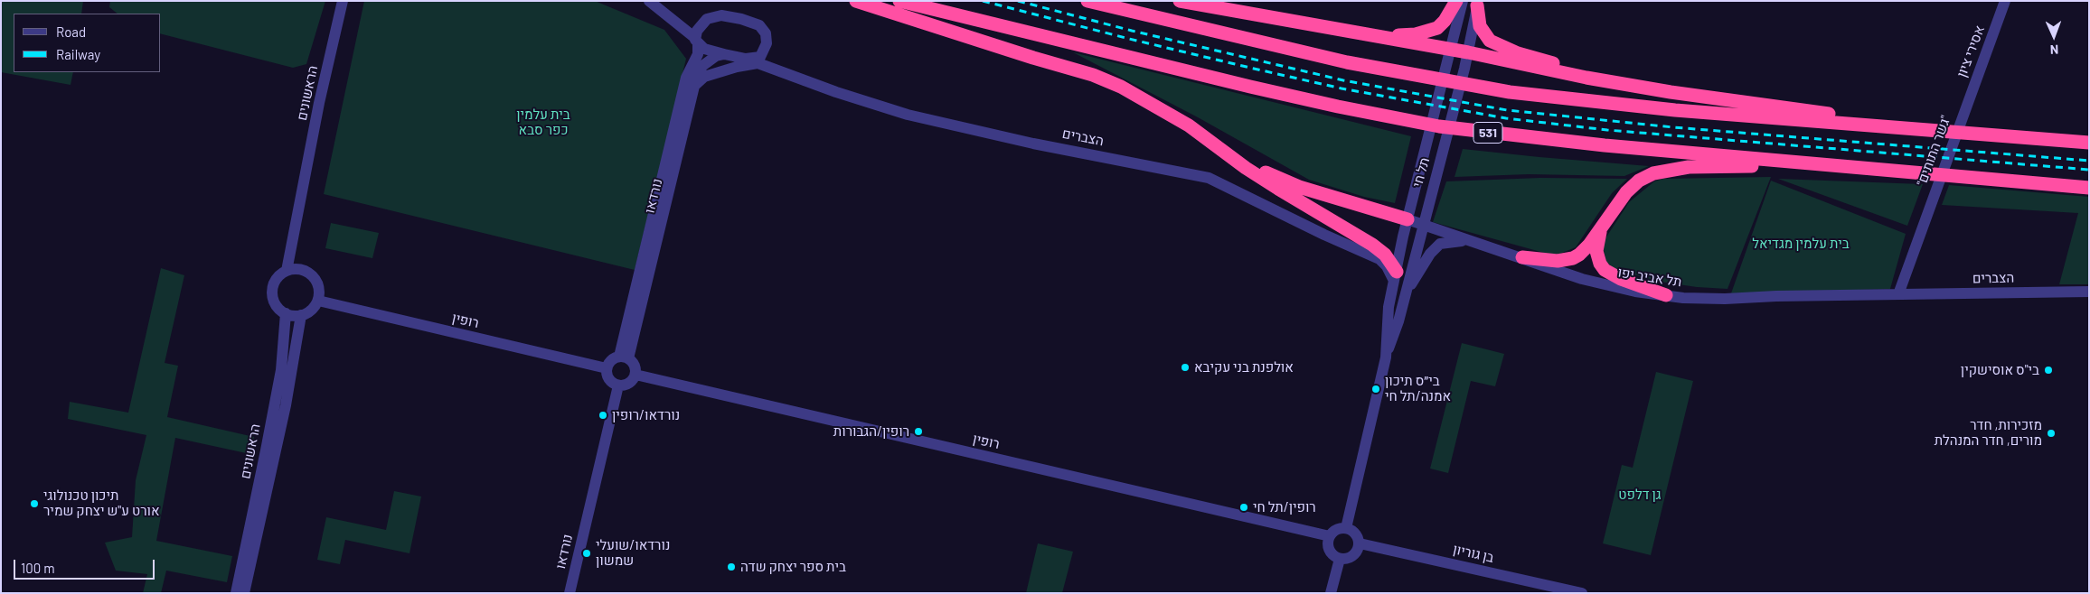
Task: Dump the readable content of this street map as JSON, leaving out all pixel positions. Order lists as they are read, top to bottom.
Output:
{
  "streets": {
    "highway": ["531"],
    "street": [
      "אסירי ציון",
      "הראשונים",
      "הצברים",
      "\"גשר התותים\"",
      "תל חי",
      "נורדאו",
      "תל אביב יפו",
      "רופין",
      "בן גוריון"
    ]
  },
  "crossings": [
    ["אסירי ציון", "\"גשר התותים\""],
    ["הראשונים", "רופין"],
    ["הצברים", "\"גשר התותים\""],
    ["הצברים", "תל חי"],
    ["הצברים", "נורדאו"],
    ["הצברים", "תל אביב יפו"],
    ["\"גשר התותים\"", "תל אביב יפו"],
    ["תל חי", "תל אביב יפו"],
    ["תל חי", "רופין"],
    ["תל חי", "בן גוריון"],
    ["נורדאו", "רופין"],
    ["רופין", "בן גוריון"]
  ],
  "parks": ["בית עלמין כפר סבא", "בית עלמין מגדיאל", "גן דלפט"],
  "places": [
    "אולפנת בני עקיבא",
    "בי\"ס אוסישקין",
    "בי״ס תיכון אמנה/תל חי",
    "נורדאו/רופין",
    "רופין/הגבורות",
    "מזכירות, חדר מורים, חדר המנהלת",
    "תיכון טכנולוגי אורט ע\"ש יצחק שמיר",
    "רופין/תל חי",
    "נורדאו/שועלי שמשון",
    "בית ספר יצחק שדה"
  ],
  "legend": ["Road", "Railway"],
  "scale_bar": "100 m",
  "north": "bottom"
}
